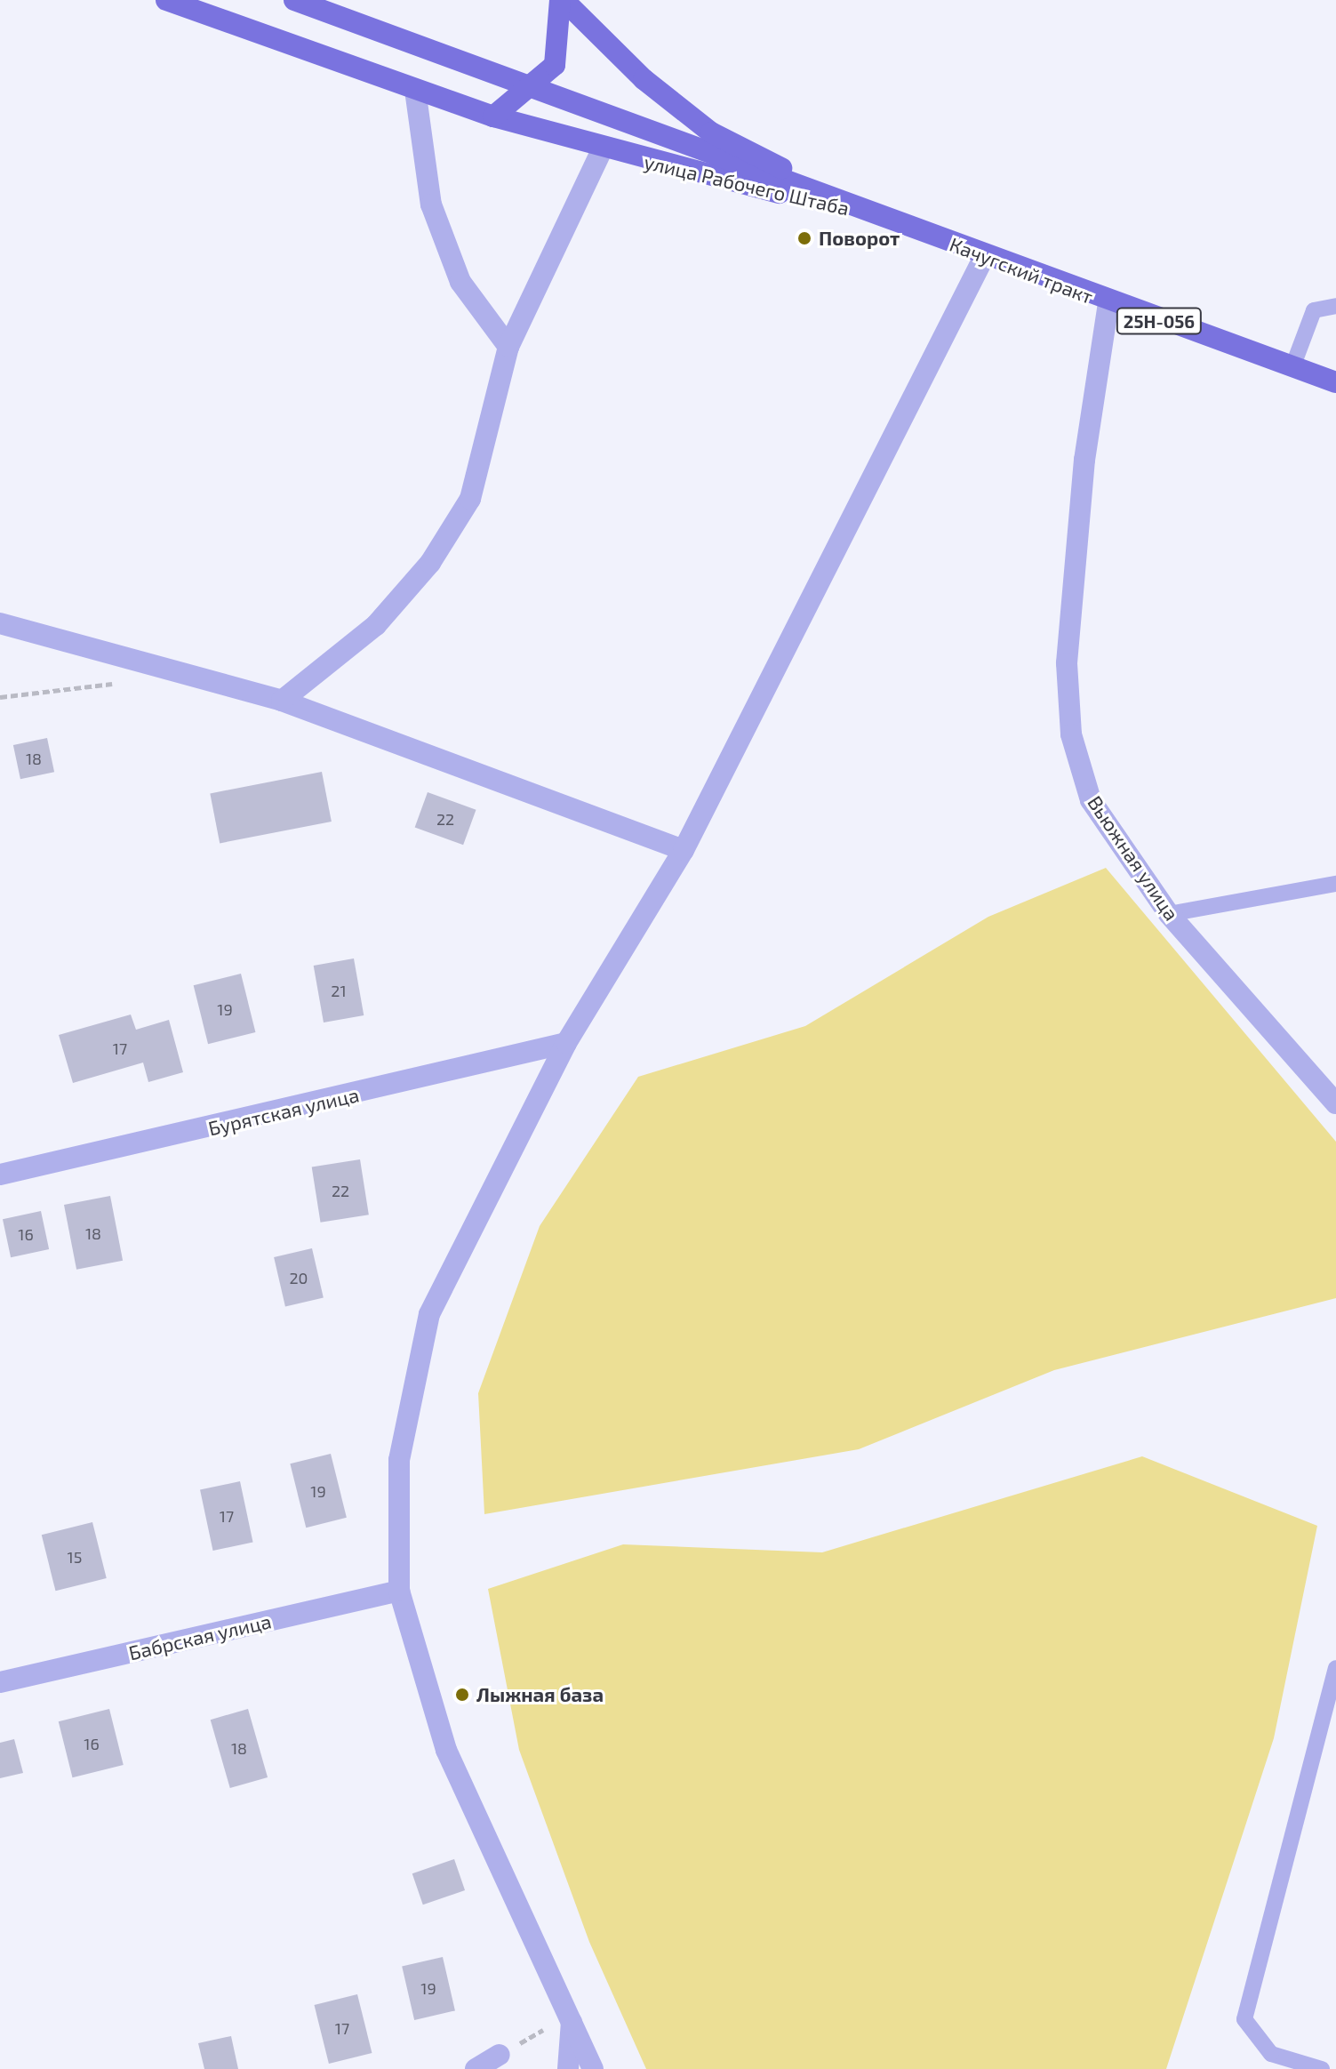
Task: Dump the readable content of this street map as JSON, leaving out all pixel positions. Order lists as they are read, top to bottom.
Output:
{
  "streets": {
    "main road": ["улица Рабочего Штаба", "Качугский тракт", "25Н-056"],
    "street": ["Вьюжная улица", "Бурятская улица", "Бабрская улица"]
  },
  "crossings": [
    ["улица Рабочего Штаба", "Качугский тракт"],
    ["Качугский тракт", "Вьюжная улица"]
  ],
  "places": ["Поворот", "Лыжная база"],
  "house_numbers": [
    "18",
    "22",
    "21",
    "19",
    "17",
    "22",
    "18",
    "16",
    "20",
    "19",
    "17",
    "15",
    "16",
    "18",
    "19",
    "17"
  ]
}
